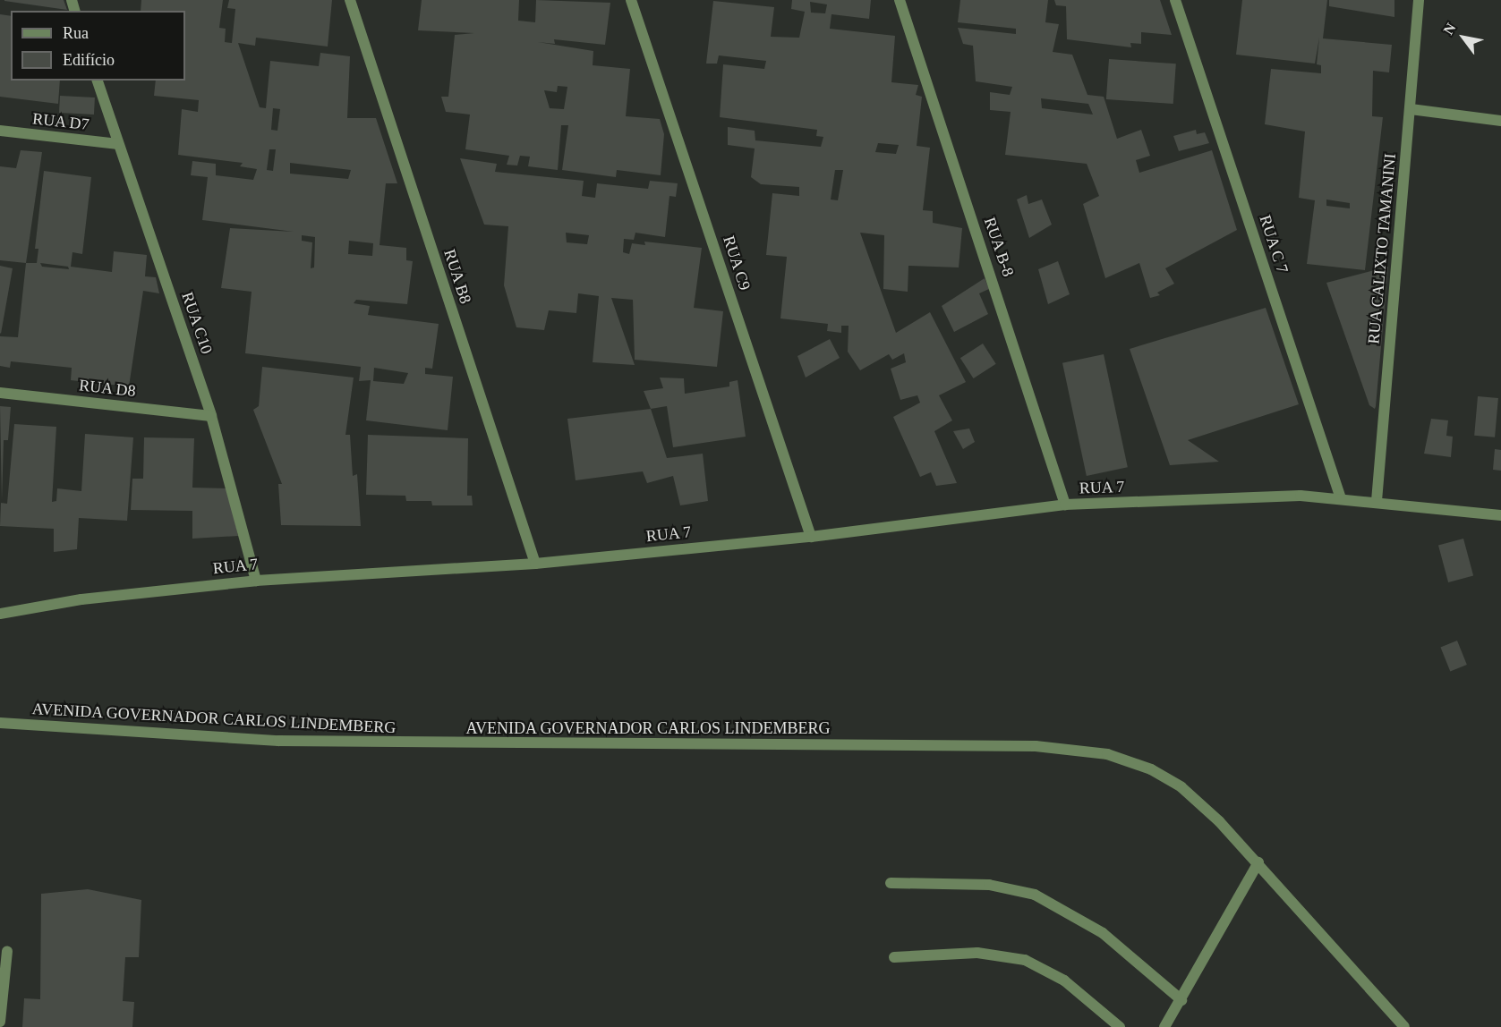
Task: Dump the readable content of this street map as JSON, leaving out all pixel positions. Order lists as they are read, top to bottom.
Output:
{
  "streets": {
    "street": [
      "RUA D7",
      "RUA C 7",
      "RUA B-8",
      "RUA CALIXTO TAMANINI",
      "RUA C9",
      "RUA B8",
      "RUA C10",
      "RUA D8",
      "RUA 7",
      "AVENIDA GOVERNADOR CARLOS LINDEMBERG"
    ]
  },
  "crossings": [
    ["RUA D7", "RUA C10"],
    ["RUA C 7", "RUA 7"],
    ["RUA B-8", "RUA 7"],
    ["RUA CALIXTO TAMANINI", "RUA 7"],
    ["RUA C9", "RUA 7"],
    ["RUA B8", "RUA 7"],
    ["RUA C10", "RUA D8"],
    ["RUA C10", "RUA 7"]
  ],
  "legend": ["Rua", "Edifício"],
  "north": "top left"
}
